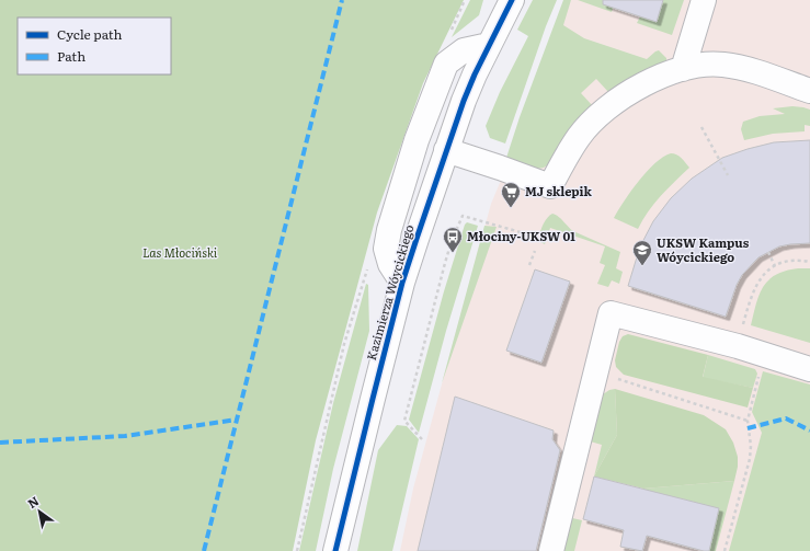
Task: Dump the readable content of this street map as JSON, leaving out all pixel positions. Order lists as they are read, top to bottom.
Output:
{
  "streets": {
    "street": ["Kazimierza Wóycickiego"]
  },
  "parks": ["Las Młociński"],
  "places": {
    "supermarket": ["MJ sklepik"],
    "bus stop": ["Młociny-UKSW 01"],
    "school or university": ["UKSW Kampus Wóycickiego"]
  },
  "legend": ["Cycle path", "Path"],
  "north": "top left"
}
